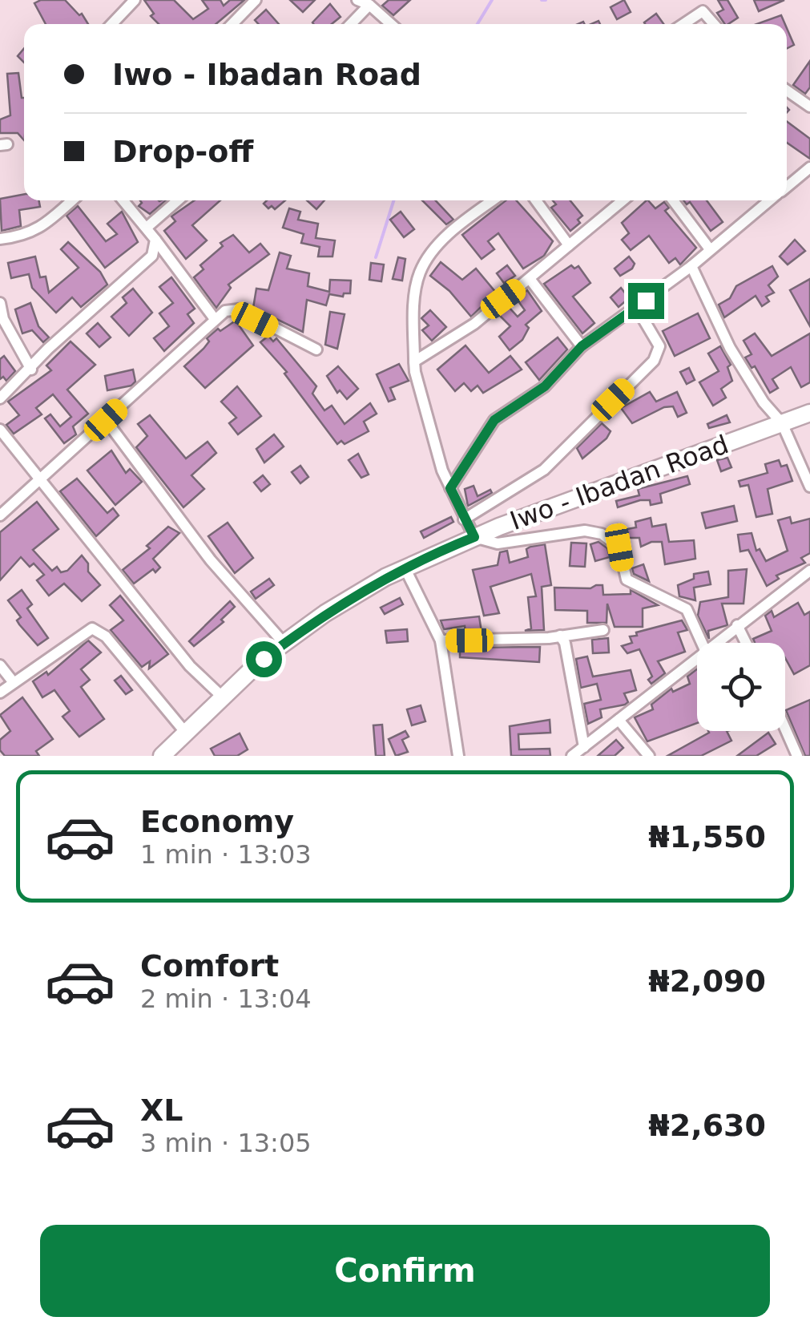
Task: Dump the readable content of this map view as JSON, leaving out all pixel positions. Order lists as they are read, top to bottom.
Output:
{
  "streets": {
    "main road": ["Iwo - Ibadan Road"]
  },
  "page": {
    "banner": ["Iwo - Ibadan Road", "Drop-off"],
    "list": [
      {
        "name": "Economy",
        "note": "1 min · 13:03",
        "value": "₦1,550"
      },
      {
        "name": "Comfort",
        "note": "2 min · 13:04",
        "value": "₦2,090"
      },
      {
        "name": "XL",
        "note": "3 min · 13:05",
        "value": "₦2,630"
      }
    ],
    "buttons": "Confirm"
  }
}
